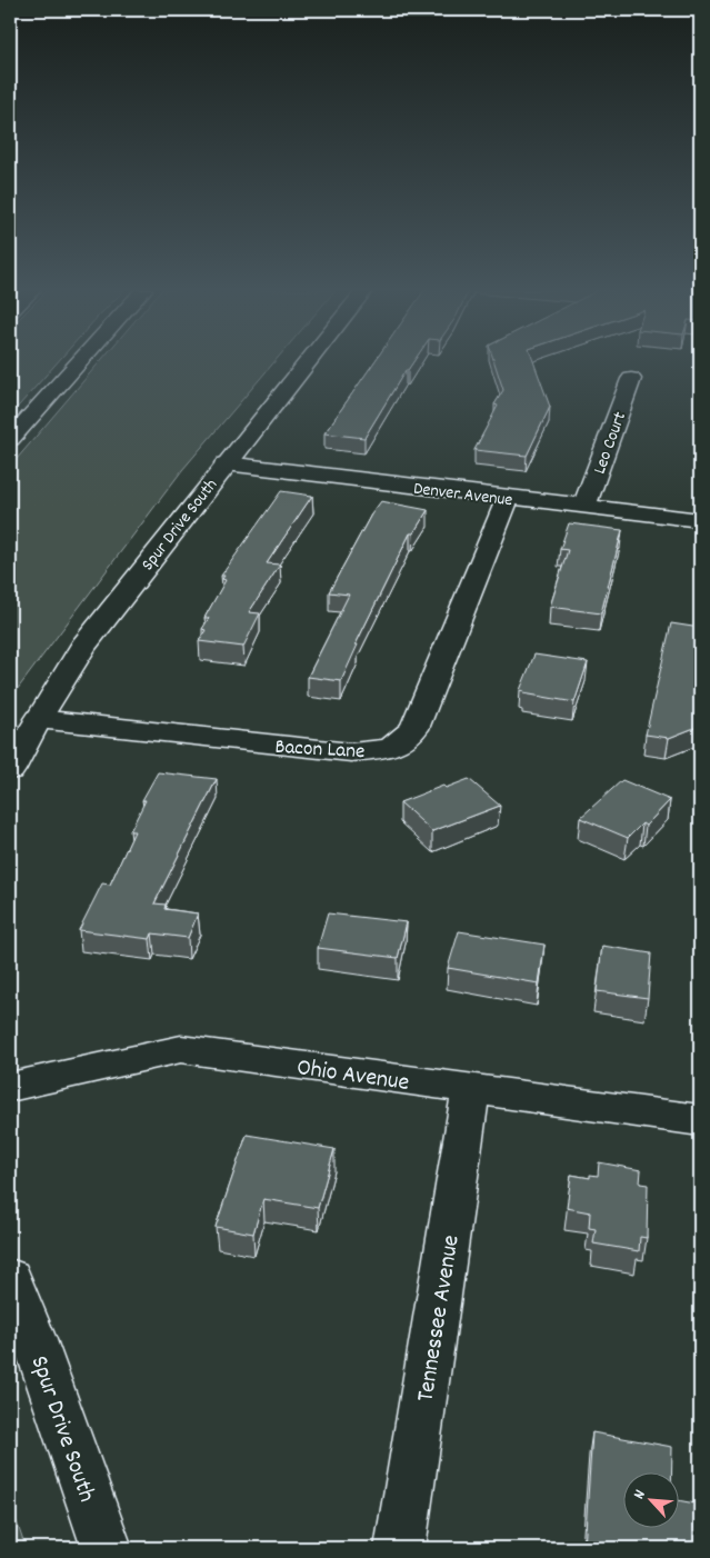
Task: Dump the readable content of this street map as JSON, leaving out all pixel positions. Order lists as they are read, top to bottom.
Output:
{
  "streets": {
    "main road": [
      "Leo Court",
      "Denver Avenue",
      "Spur Drive South",
      "Bacon Lane",
      "Ohio Avenue",
      "Tennessee Avenue"
    ]
  },
  "crossings": [
    ["Leo Court", "Denver Avenue"],
    ["Denver Avenue", "Spur Drive South"],
    ["Denver Avenue", "Bacon Lane"],
    ["Spur Drive South", "Bacon Lane"],
    ["Ohio Avenue", "Tennessee Avenue"]
  ],
  "north": "top left"
}
